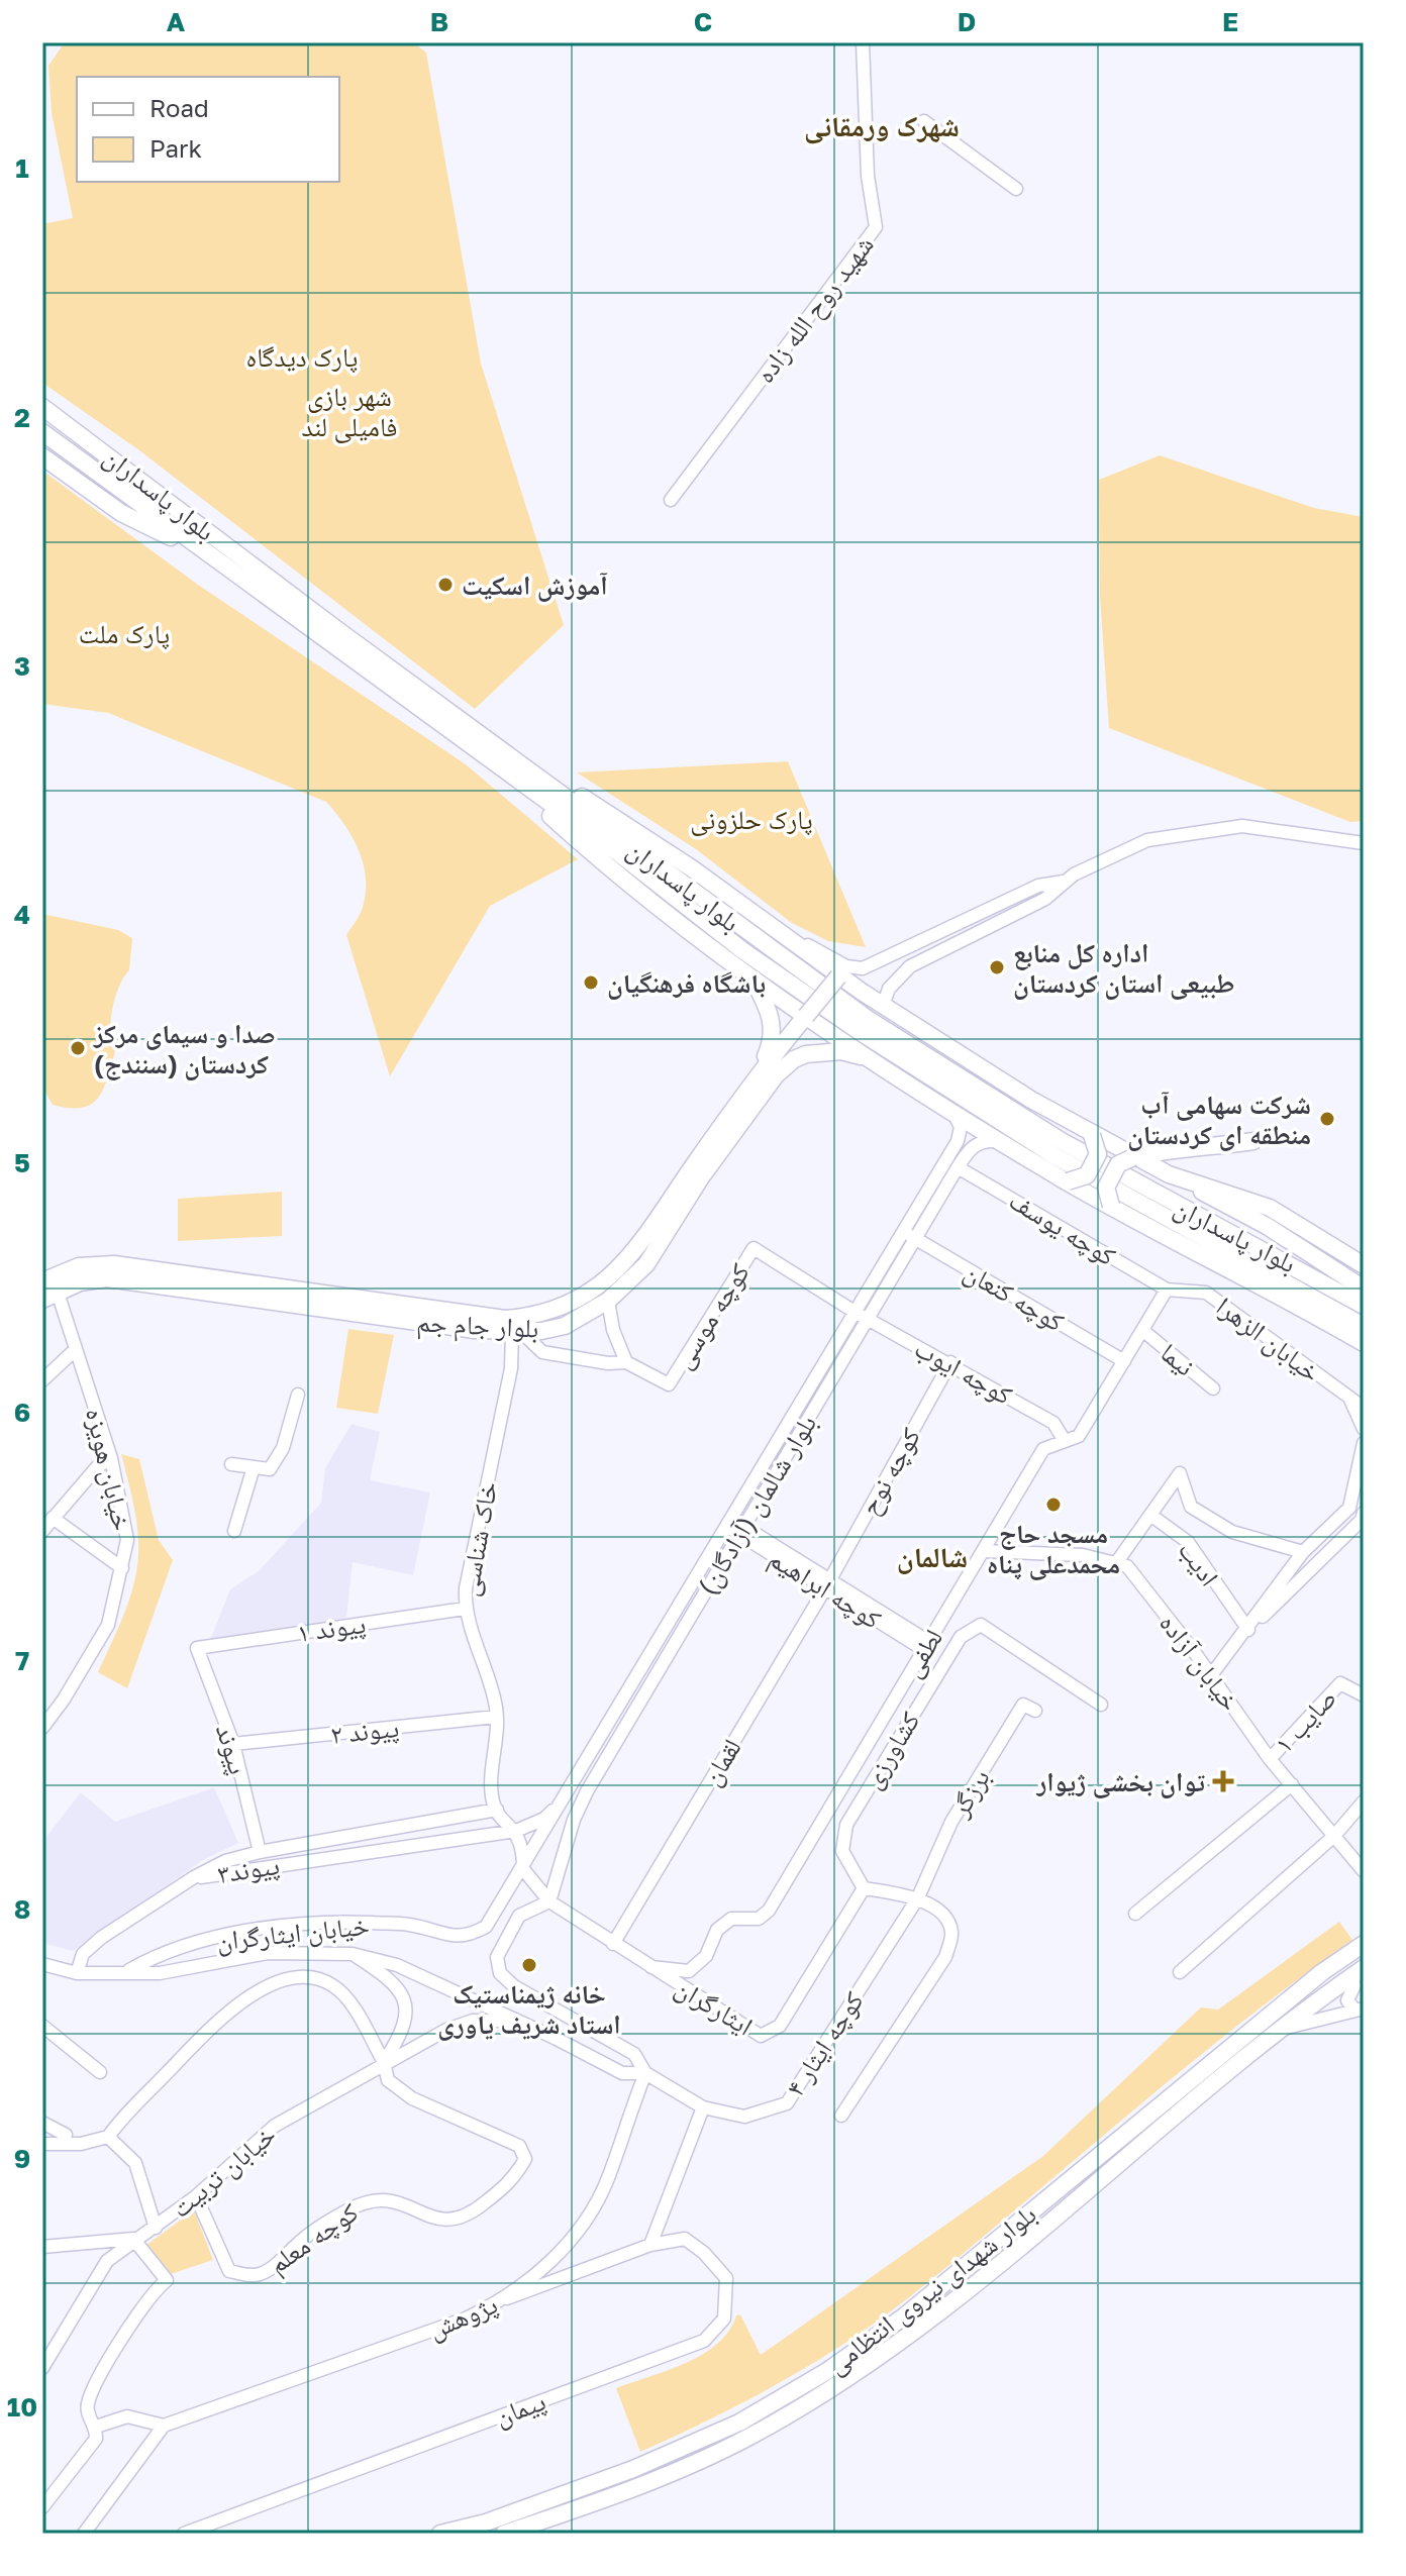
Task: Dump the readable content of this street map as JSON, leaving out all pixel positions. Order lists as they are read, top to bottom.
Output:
{
  "streets": {
    "main road": ["بلوار پاسداران", "بلوار جام جم", "بلوار شهدای نیروی انتظامی"],
    "street": [
      "شهید روح الله زاده",
      "کوچه یوسف",
      "کوچه کنعان",
      "کوچه موسی",
      "خیابان الزهرا",
      "نیما",
      "کوچه ایوب",
      "خیابان هویزه",
      "کوچه نوح",
      "بلوار شالمان (آزادگان)",
      "خاک شناسی",
      "ادیب",
      "کوچه ابراهیم",
      "پیوند ۱",
      "لطفی",
      "خیابان آزاده",
      "صایب ۱",
      "پیوند ۲",
      "پیوند",
      "کشاورزی",
      "لقمان",
      "برزگر",
      "پیوند۳",
      "خیابان ایثارگران",
      "ایثارگران",
      "کوچه ایثار ۴",
      "خیابان تربیت",
      "کوچه معلم",
      "پژوهش",
      "پیمان"
    ]
  },
  "crossings": [
    ["کوچه یوسف", "خیابان الزهرا"],
    ["کوچه یوسف", "بلوار شالمان (آزادگان)"],
    ["کوچه یوسف", "لطفی"],
    ["کوچه کنعان", "بلوار شالمان (آزادگان)"],
    ["کوچه کنعان", "لطفی"],
    ["کوچه موسی", "کوچه ایوب"],
    ["بلوار جام جم", "خیابان هویزه"],
    ["بلوار جام جم", "خاک شناسی"],
    ["خیابان الزهرا", "لطفی"],
    ["نیما", "لطفی"],
    ["کوچه ایوب", "کوچه نوح"],
    ["کوچه ایوب", "بلوار شالمان (آزادگان)"],
    ["کوچه ایوب", "لطفی"],
    ["کوچه نوح", "کوچه ابراهیم"],
    ["کوچه نوح", "لقمان"],
    ["بلوار شالمان (آزادگان)", "کوچه ابراهیم"],
    ["بلوار شالمان (آزادگان)", "خیابان ایثارگران"],
    ["بلوار شالمان (آزادگان)", "ایثارگران"],
    ["خاک شناسی", "پیوند ۱"],
    ["خاک شناسی", "پیوند ۲"],
    ["خاک شناسی", "پیوند۳"],
    ["کوچه ابراهیم", "لطفی"],
    ["کوچه ابراهیم", "لقمان"],
    ["پیوند ۱", "پیوند"],
    ["لطفی", "ایثارگران"],
    ["خیابان آزاده", "صایب ۱"],
    ["پیوند ۲", "پیوند"],
    ["پیوند", "پیوند۳"],
    ["کشاورزی", "ایثارگران"],
    ["لقمان", "ایثارگران"],
    ["برزگر", "کوچه ایثار ۴"],
    ["خیابان ایثارگران", "ایثارگران"],
    ["کوچه ایثار ۴", "پژوهش"],
    ["خیابان تربیت", "کوچه معلم"]
  ],
  "districts": ["شهرک ورمقانی", "شالمان"],
  "parks": [
    "پارک دیدگاه",
    "شهر بازی فامیلی لند",
    "پارک ملت",
    "پارک حلزونی"
  ],
  "places": {
    "other": [
      "آموزش اسکیت",
      "اداره کل منابع طبیعی استان کردستان",
      "باشگاه فرهنگیان",
      "صدا و سیمای مرکز کردستان (سنندج)",
      "شرکت سهامی آب منطقه ای کردستان",
      "مسجد حاج محمدعلی پناه",
      "خانه ژیمناستیک استاد شریف یاوری"
    ],
    "health": ["توان بخشی ژیوار"]
  },
  "legend": ["Road", "Park"],
  "grid": {
    "columns": [
      "A",
      "B",
      "C",
      "D",
      "E"
    ],
    "rows": [
      "1",
      "2",
      "3",
      "4",
      "5",
      "6",
      "7",
      "8",
      "9",
      "10"
    ]
  }
}
